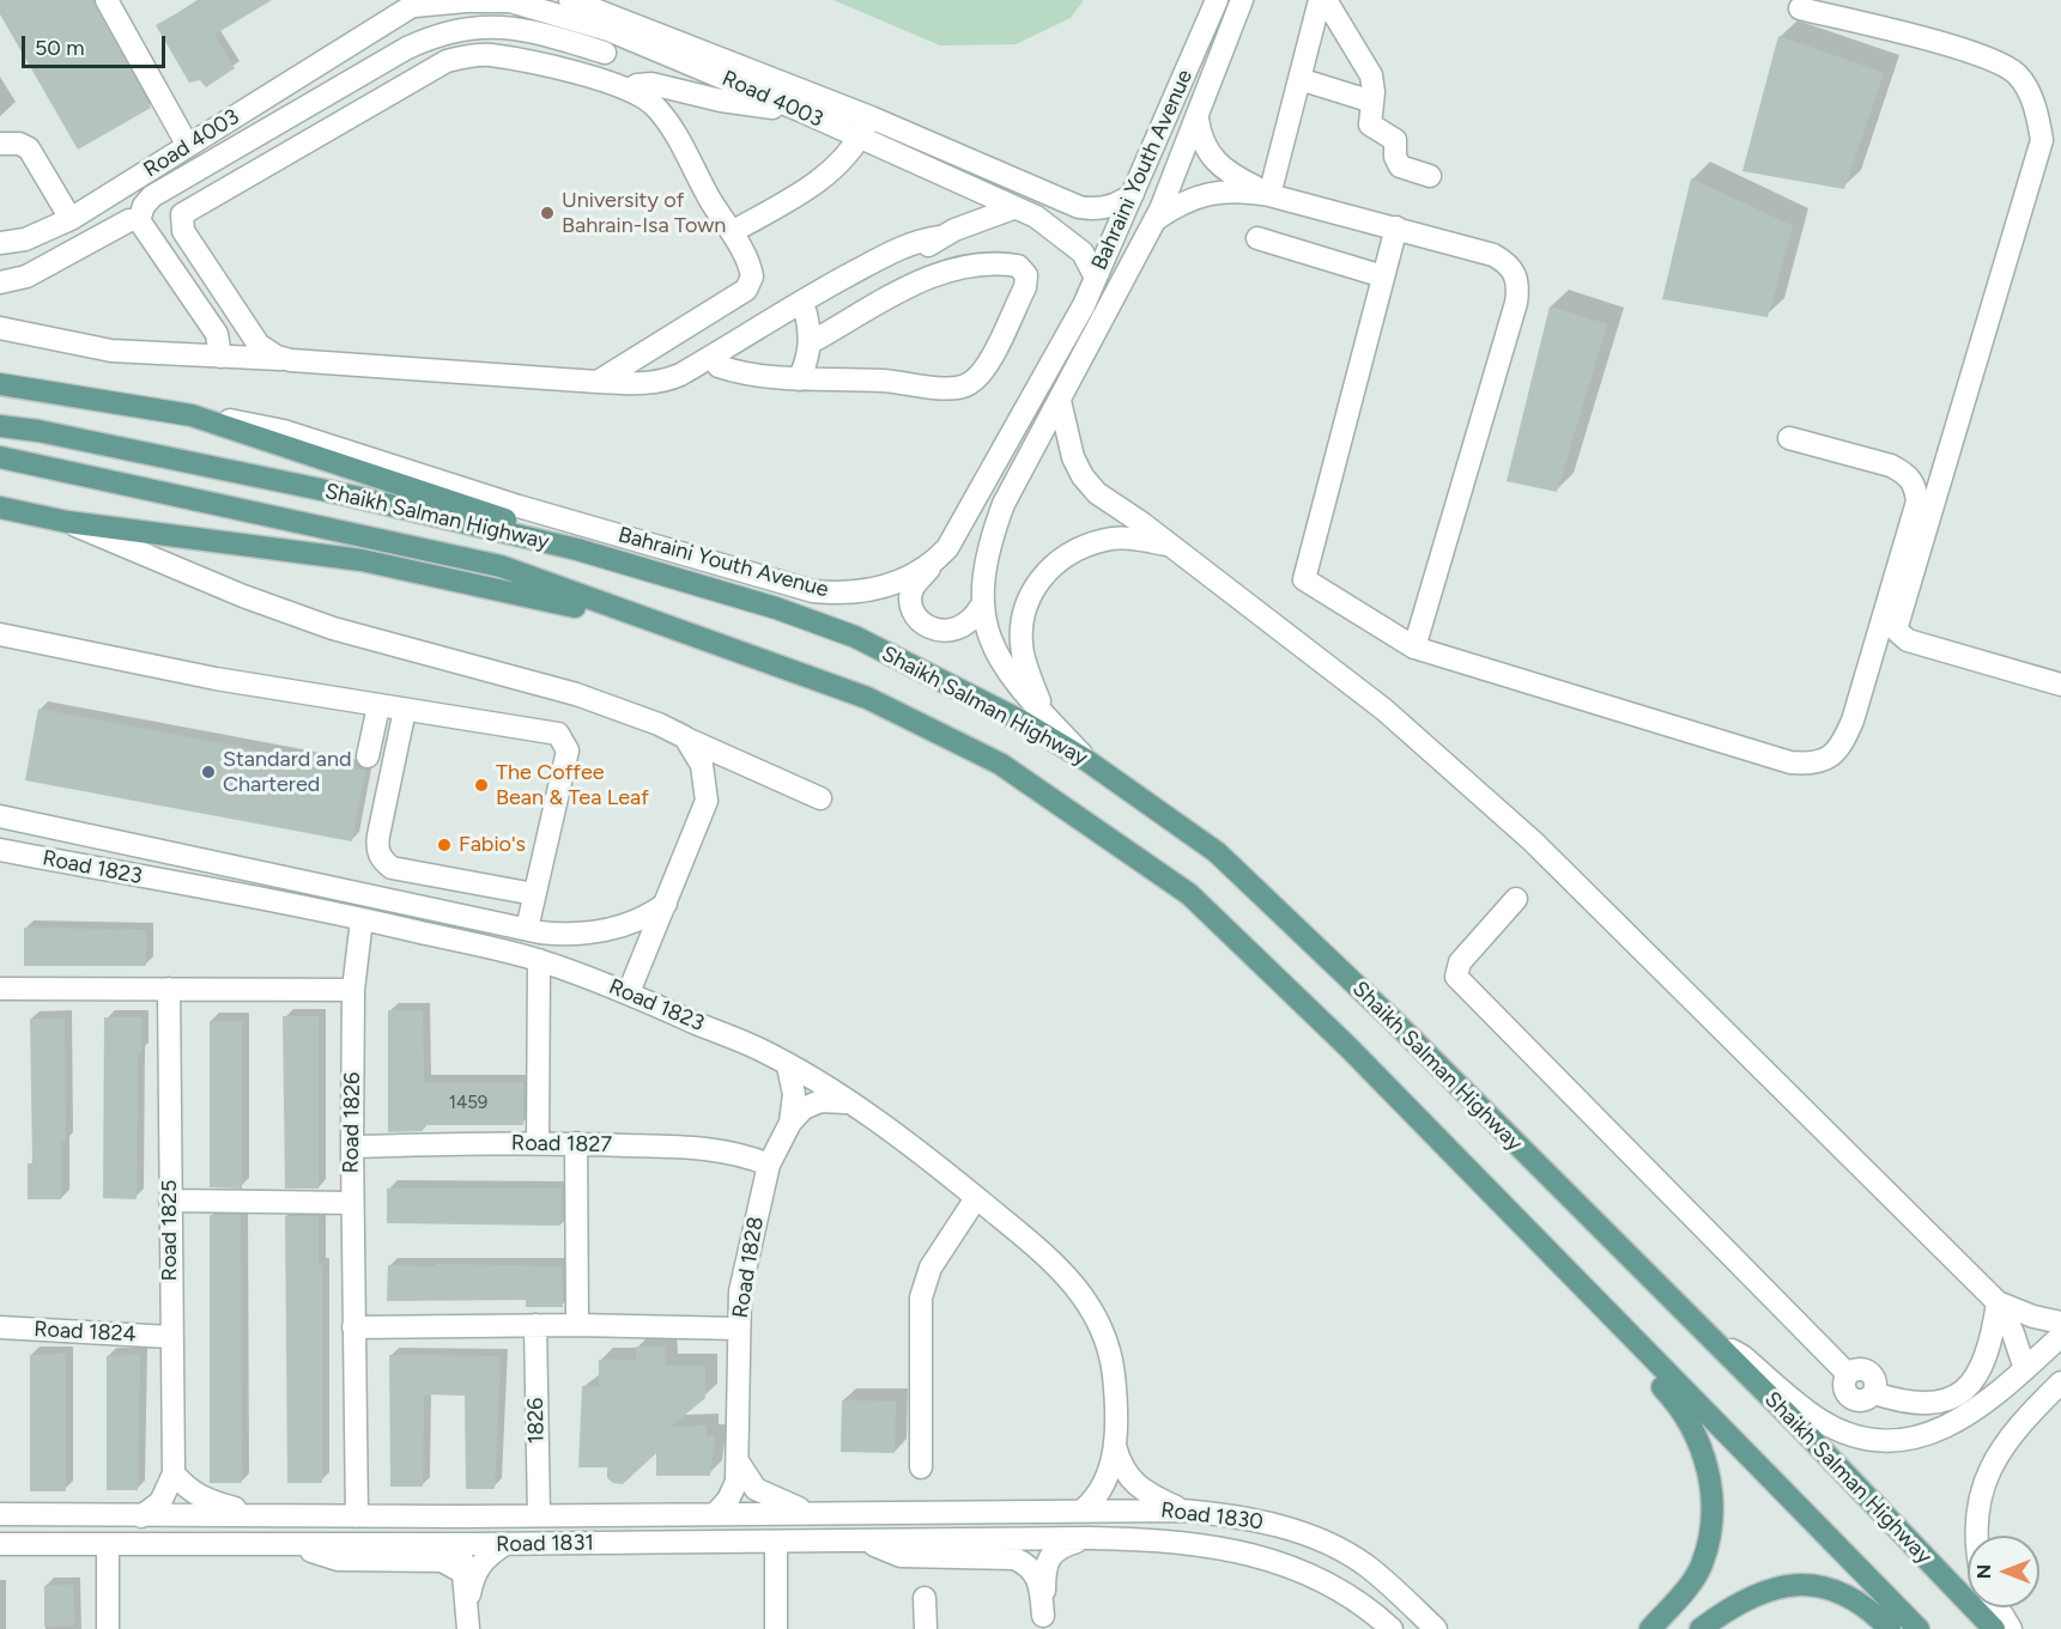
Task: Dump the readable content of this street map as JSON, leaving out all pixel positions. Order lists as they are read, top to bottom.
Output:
{
  "streets": {
    "main road": ["Shaikh Salman Highway"],
    "street": [
      "Road 4003",
      "Bahraini Youth Avenue",
      "Road 1823",
      "Road 1826",
      "Road 1827",
      "Road 1825",
      "Road 1828",
      "Road 1824",
      "1826",
      "Road 1830",
      "Road 1831"
    ]
  },
  "crossings": [
    ["Road 4003", "Bahraini Youth Avenue"],
    ["Bahraini Youth Avenue", "Shaikh Salman Highway"],
    ["Road 1823", "Road 1826"],
    ["Road 1823", "Road 1828"],
    ["Road 1823", "Road 1830"],
    ["Road 1823", "Road 1831"],
    ["Road 1826", "Road 1827"],
    ["Road 1826", "Road 1831"],
    ["Road 1827", "Road 1828"],
    ["Road 1825", "Road 1824"],
    ["Road 1825", "Road 1831"],
    ["Road 1828", "Road 1831"],
    ["1826", "Road 1831"],
    ["Road 1830", "Road 1831"]
  ],
  "places": [
    "University of Bahrain-Isa Town",
    "Standard and Chartered",
    "The Coffee Bean & Tea Leaf",
    "Fabio's"
  ],
  "house_numbers": ["1459"],
  "scale_bar": "50 m",
  "north": "left"
}
